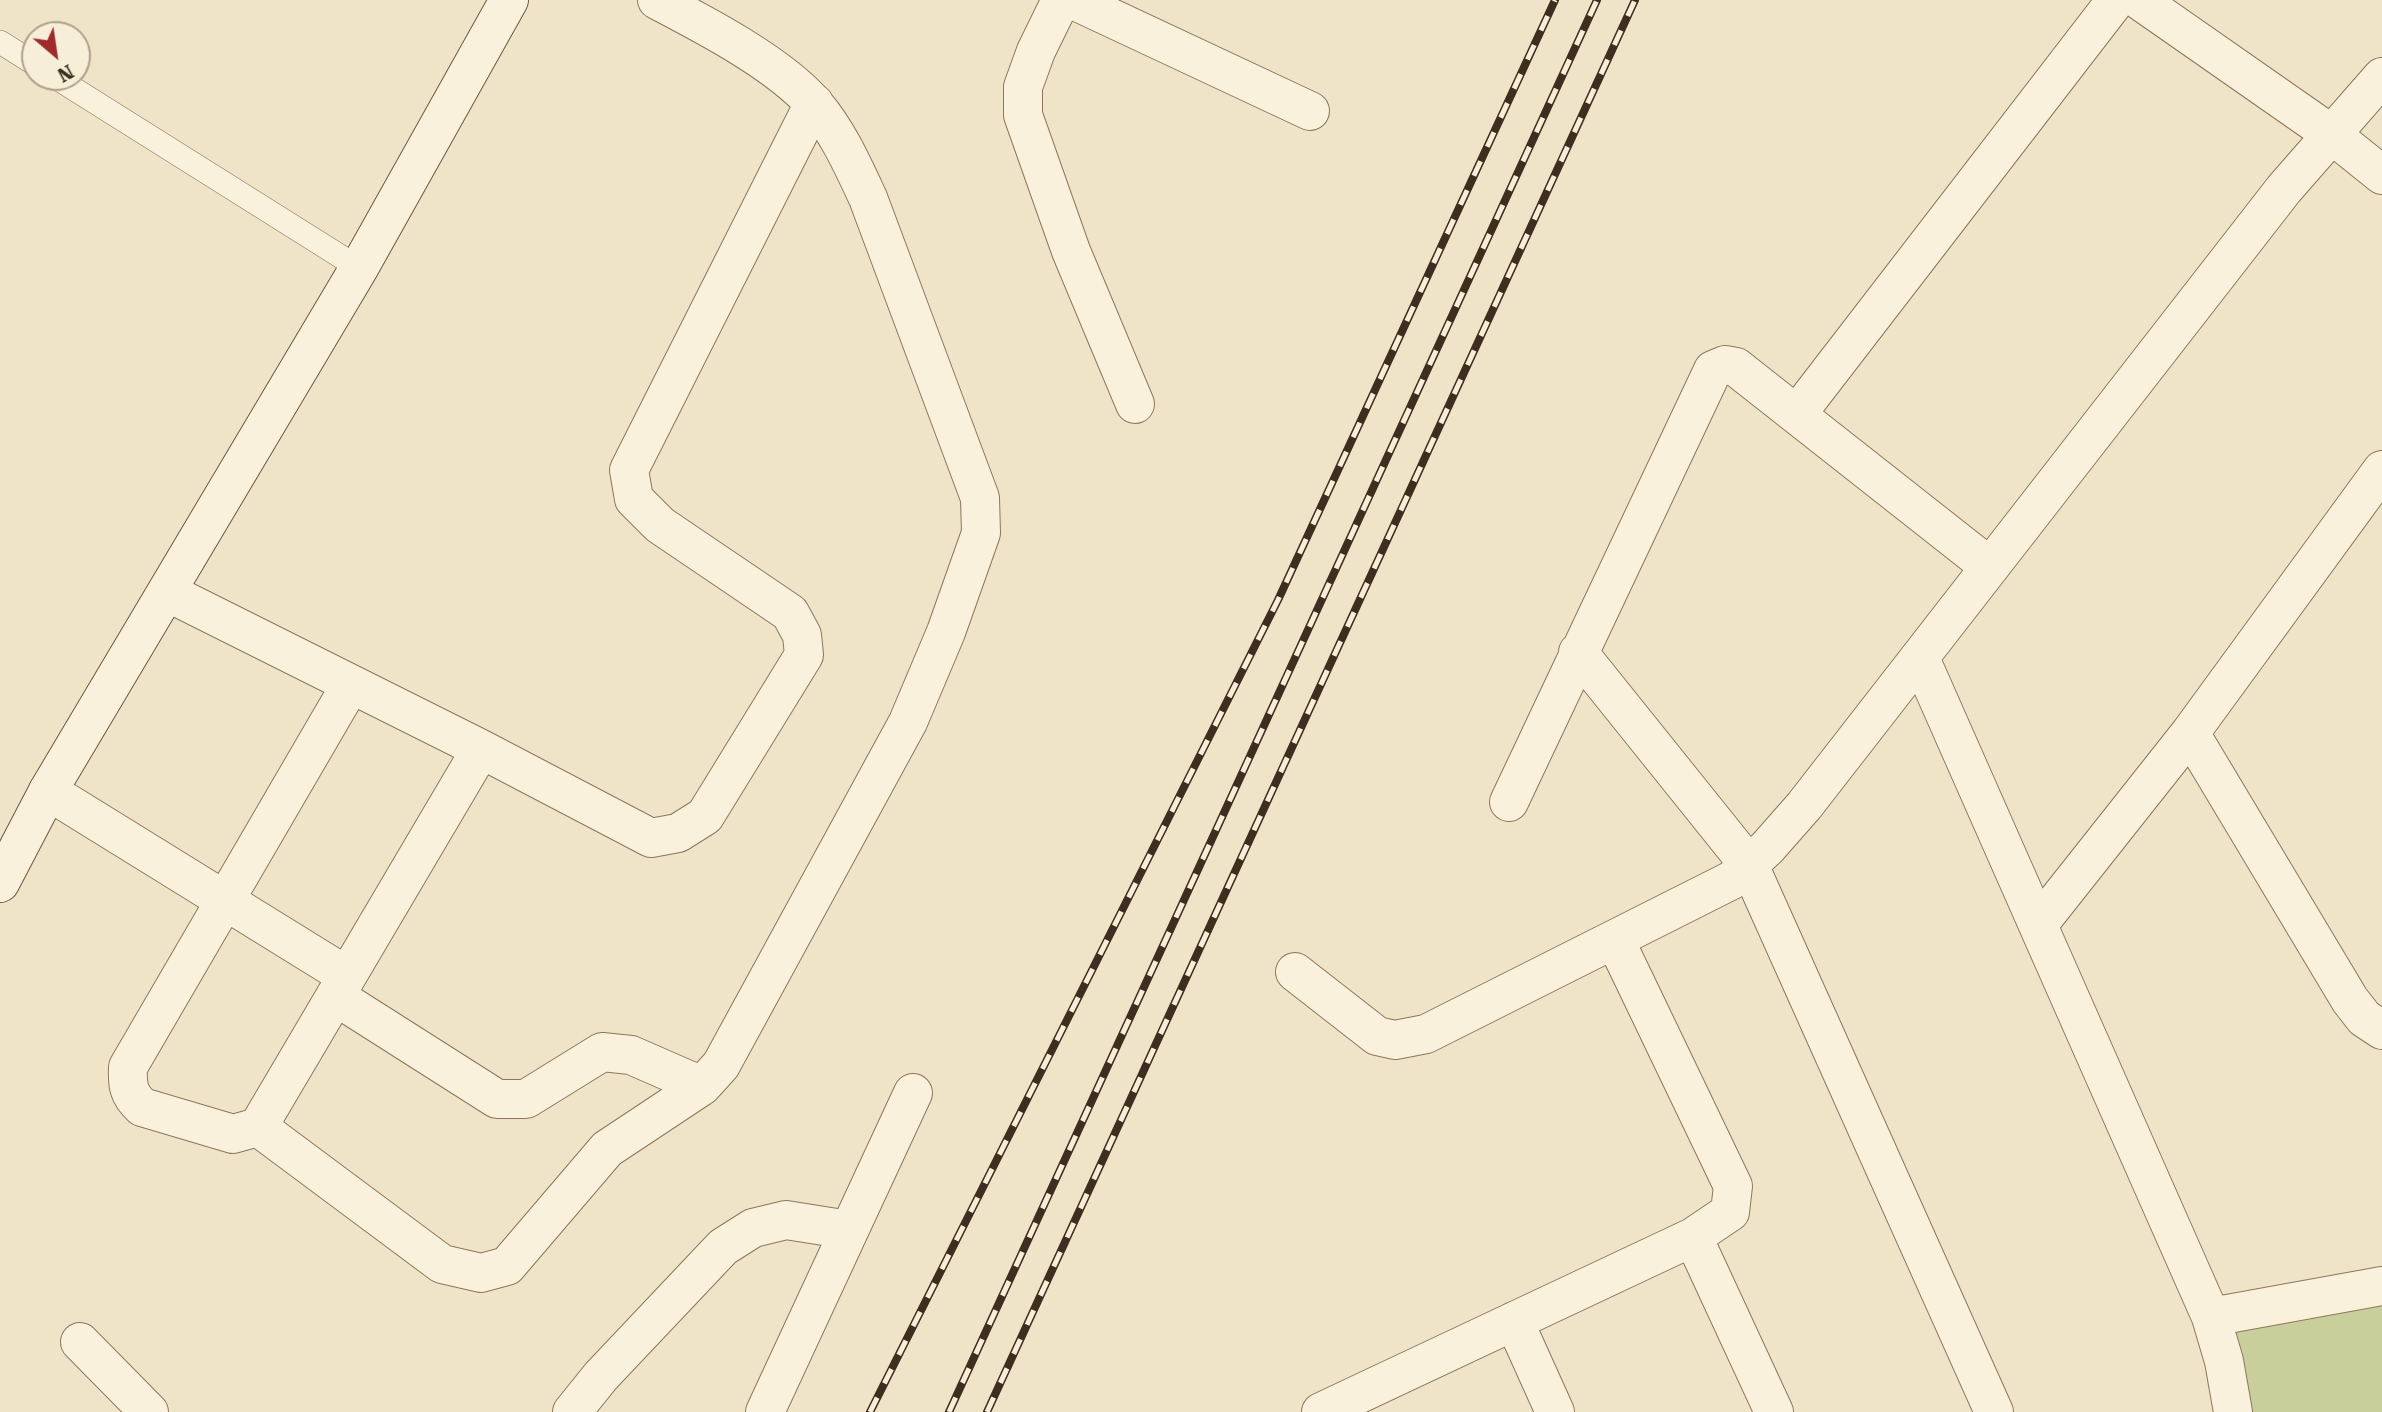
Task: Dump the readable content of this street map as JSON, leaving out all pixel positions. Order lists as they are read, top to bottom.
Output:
{
  "north": "bottom right"
}
